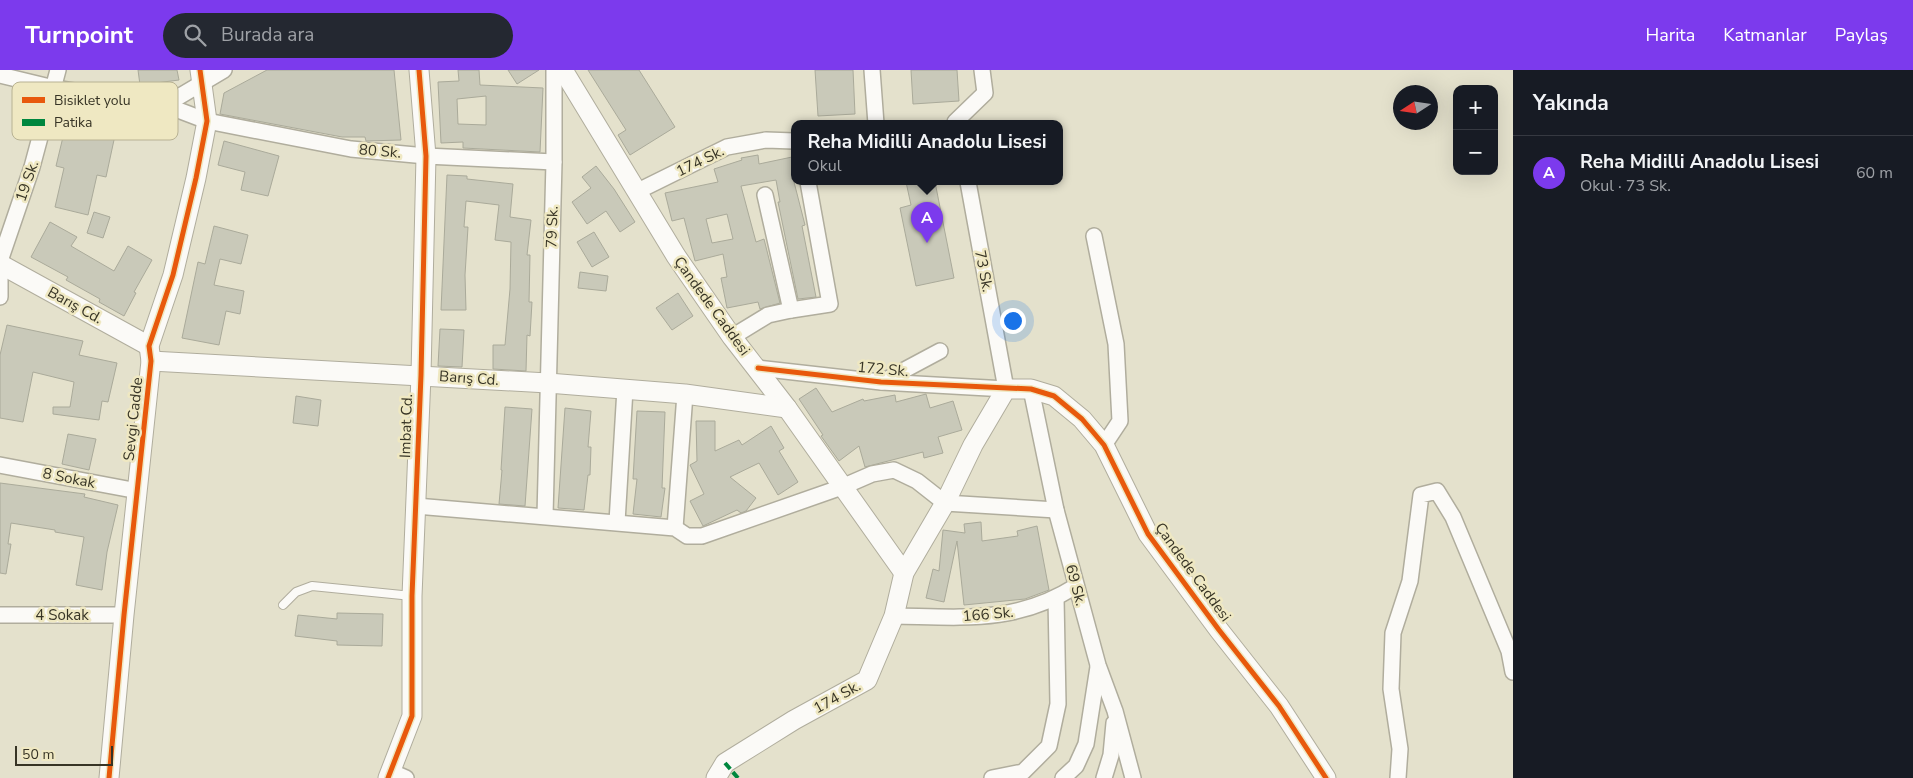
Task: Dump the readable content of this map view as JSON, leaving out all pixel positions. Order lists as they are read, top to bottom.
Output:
{
  "streets": {
    "street": [
      "80 Sk.",
      "174 Sk.",
      "19 Sk.",
      "79 Sk.",
      "73 Sk.",
      "Barış Cd.",
      "Çandede Caddesi",
      "172 Sk.",
      "Sevgi Cadde",
      "Imbat Cd.",
      "8 Sokak",
      "69 Sk.",
      "166 Sk.",
      "4 Sokak"
    ]
  },
  "crossings": [
    ["80 Sk.", "79 Sk."],
    ["80 Sk.", "Sevgi Cadde"],
    ["80 Sk.", "Imbat Cd."],
    ["174 Sk.", "Çandede Caddesi"],
    ["174 Sk.", "166 Sk."],
    ["19 Sk.", "Barış Cd."],
    ["79 Sk.", "Barış Cd."],
    ["73 Sk.", "Çandede Caddesi"],
    ["73 Sk.", "172 Sk."],
    ["Barış Cd.", "Çandede Caddesi"],
    ["Barış Cd.", "Sevgi Cadde"],
    ["Barış Cd.", "Imbat Cd."],
    ["Çandede Caddesi", "172 Sk."],
    ["Çandede Caddesi", "69 Sk."],
    ["Sevgi Cadde", "8 Sokak"],
    ["Sevgi Cadde", "4 Sokak"],
    ["69 Sk.", "166 Sk."]
  ],
  "legend": ["Bisiklet yolu", "Patika"],
  "scale_bar": "50 m",
  "north": "left",
  "page": {
    "header": "Turnpoint",
    "search": "Burada ara",
    "nav": ["Harita", "Katmanlar", "Paylaş"],
    "heading": "Yakında",
    "map_buttons": ["+", "−"],
    "popup": ["Reha Midilli Anadolu Lisesi", "Okul"],
    "list": [
      {
        "mark": "A",
        "name": "Reha Midilli Anadolu Lisesi",
        "note": "Okul · 73 Sk.",
        "value": "60 m"
      }
    ],
    "pins": "A",
    "scale": "50 m"
  }
}
